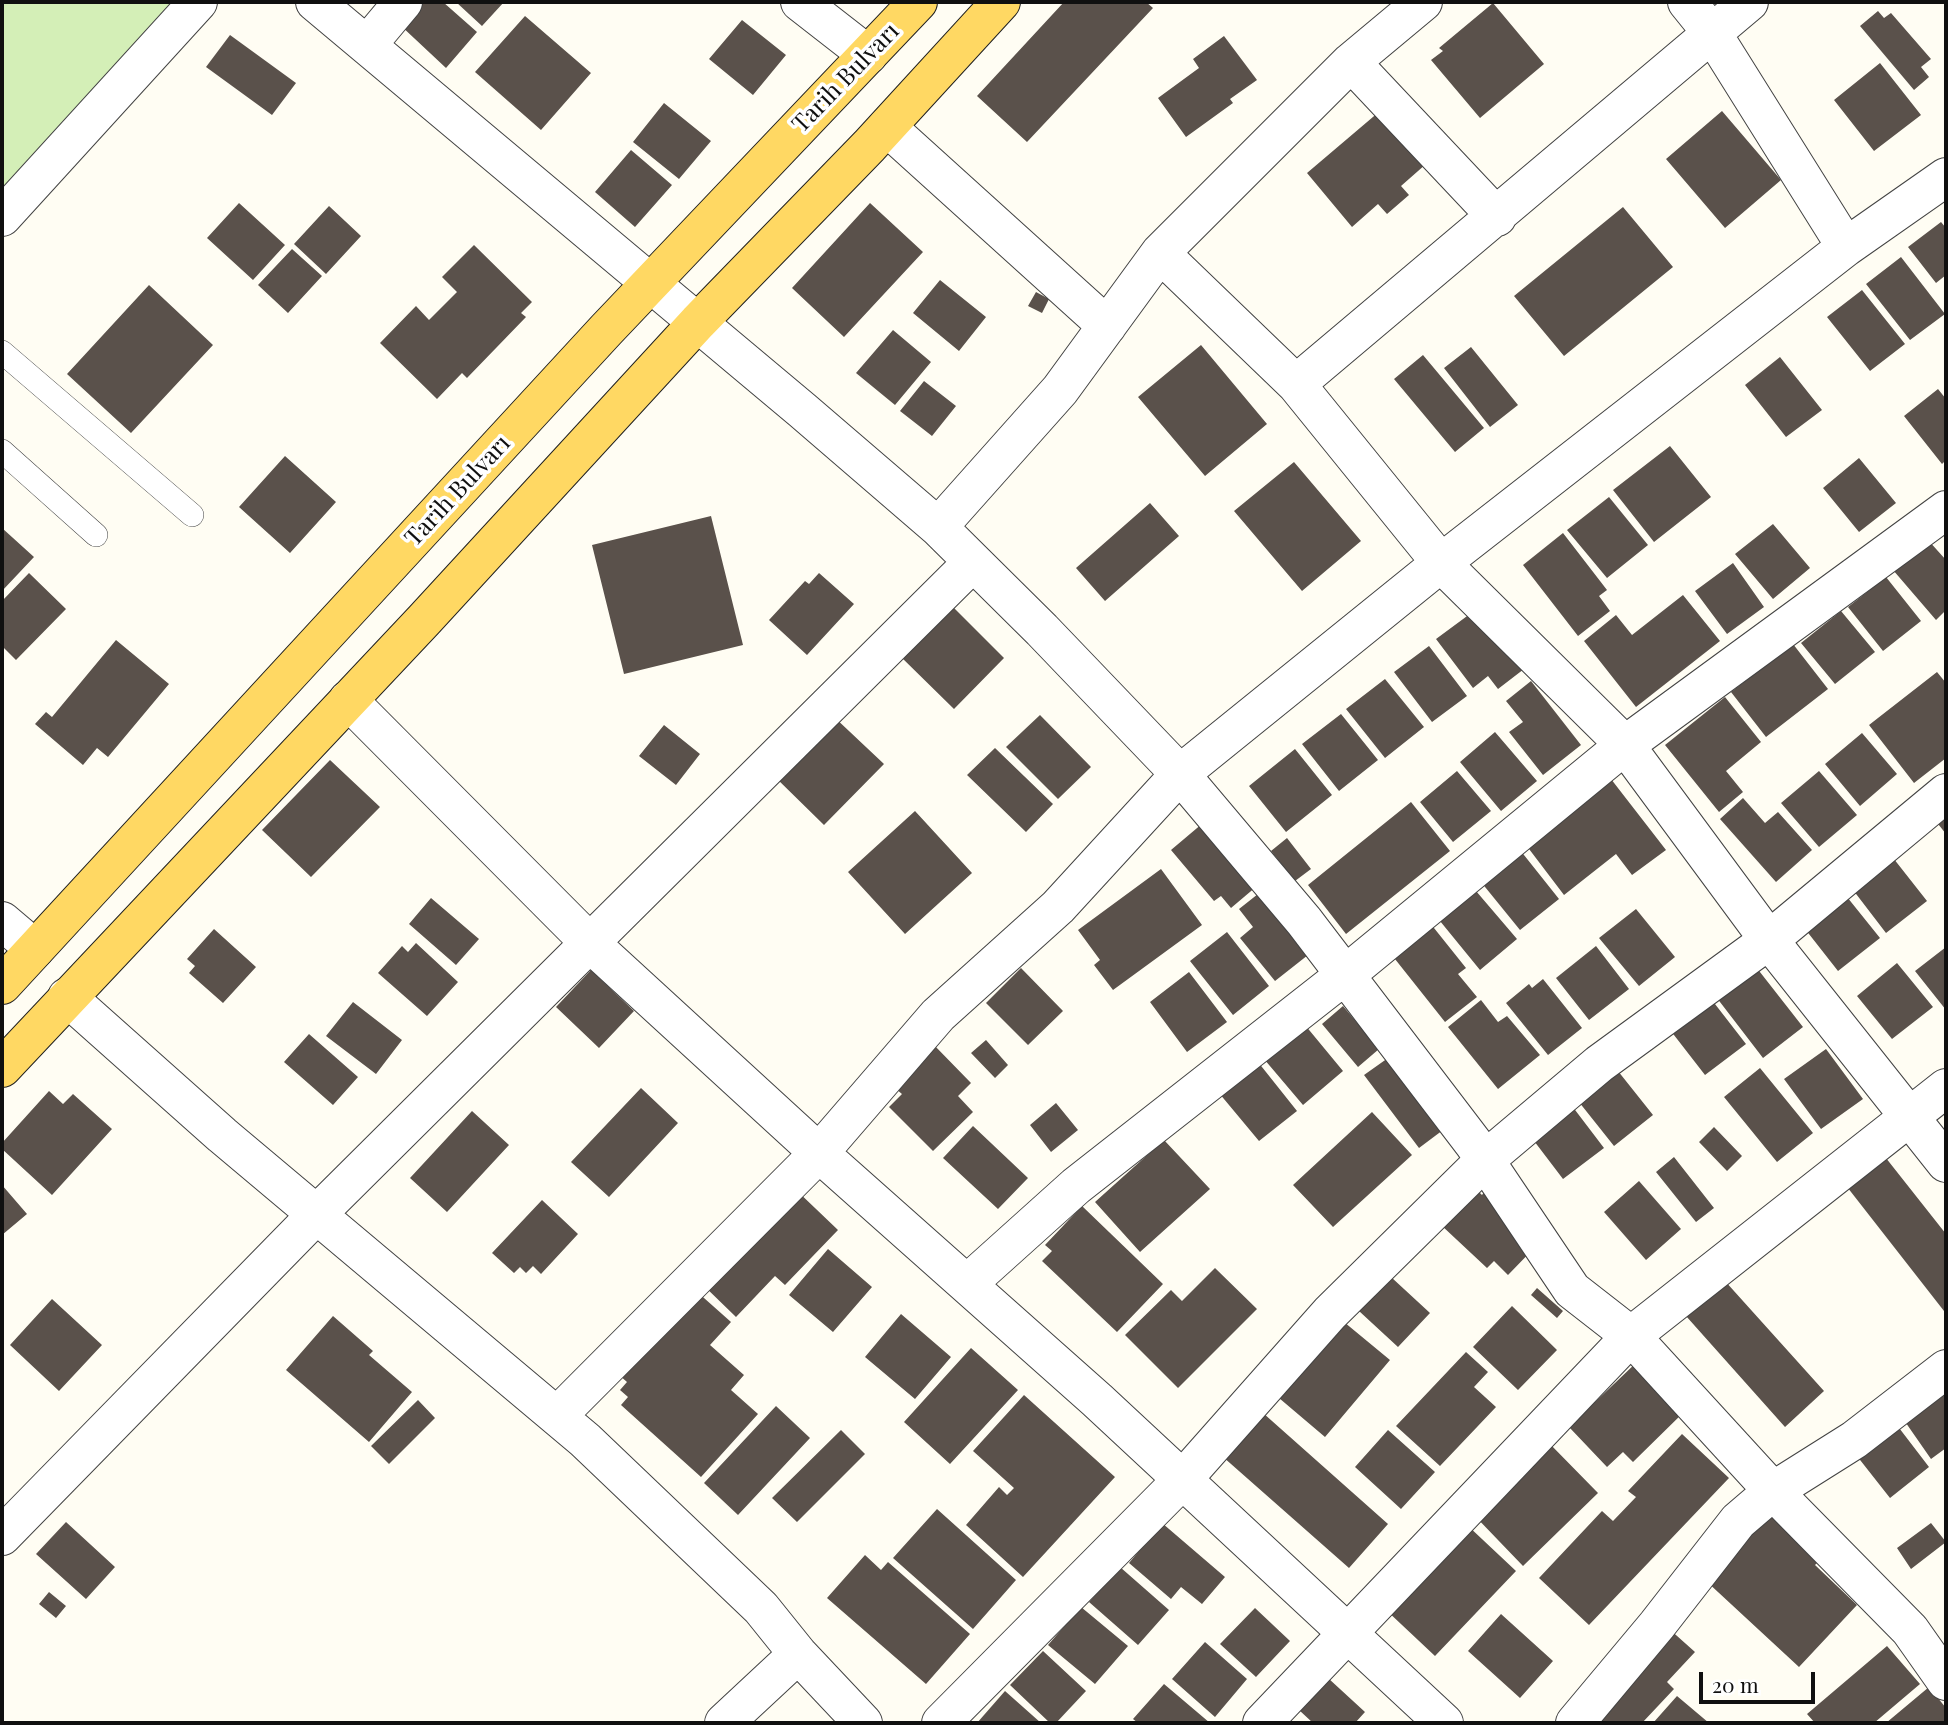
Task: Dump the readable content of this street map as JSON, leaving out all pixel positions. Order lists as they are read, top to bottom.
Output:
{
  "streets": {
    "main road": ["Tarih Bulvarı"]
  },
  "scale_bar": "20 m"
}
